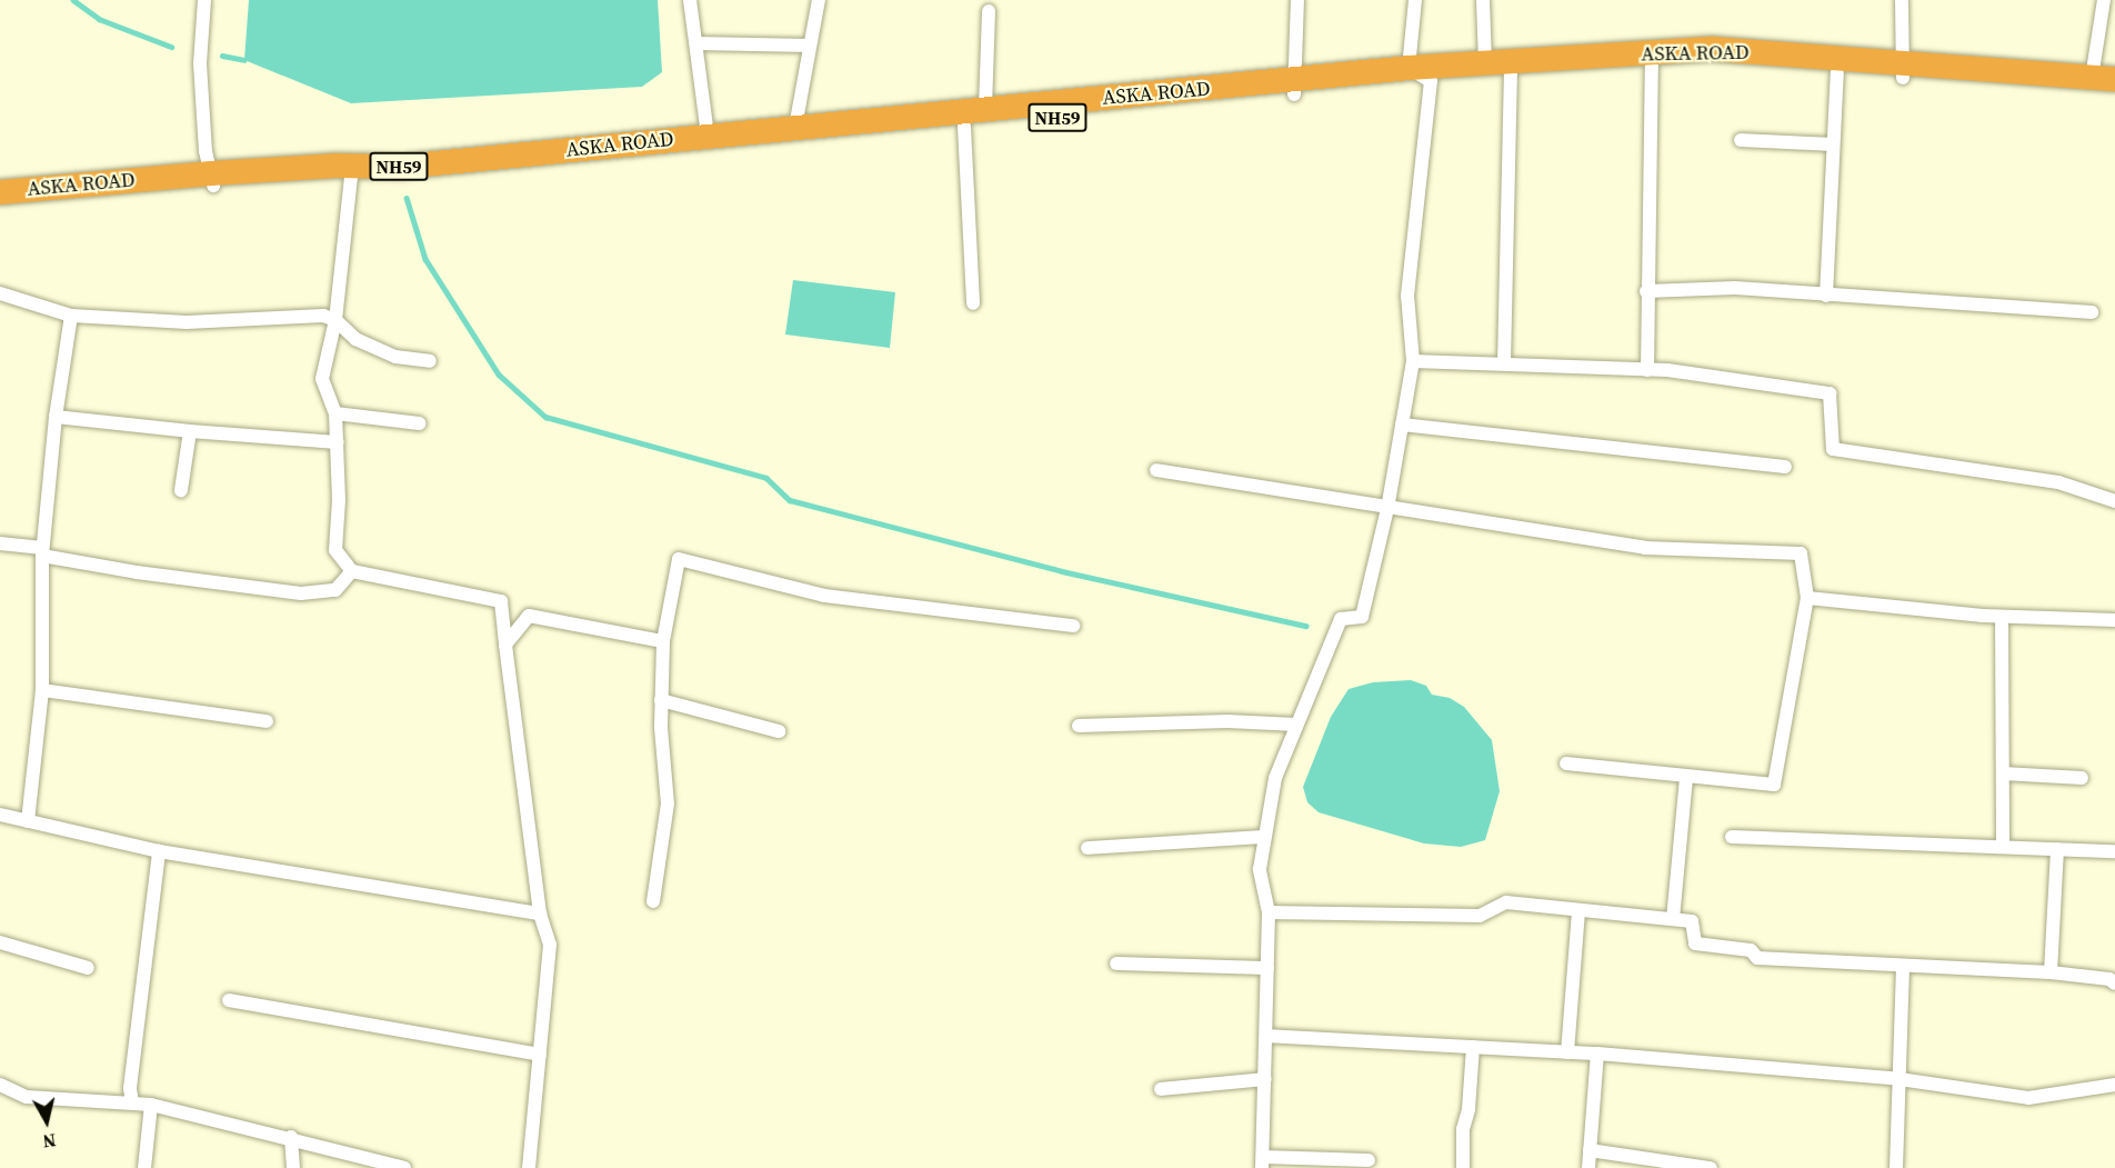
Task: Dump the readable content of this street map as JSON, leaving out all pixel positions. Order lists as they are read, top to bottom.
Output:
{
  "streets": {
    "highway": ["ASKA ROAD", "NH59"]
  },
  "crossings": [
    ["ASKA ROAD", "NH59"]
  ],
  "north": "bottom"
}
